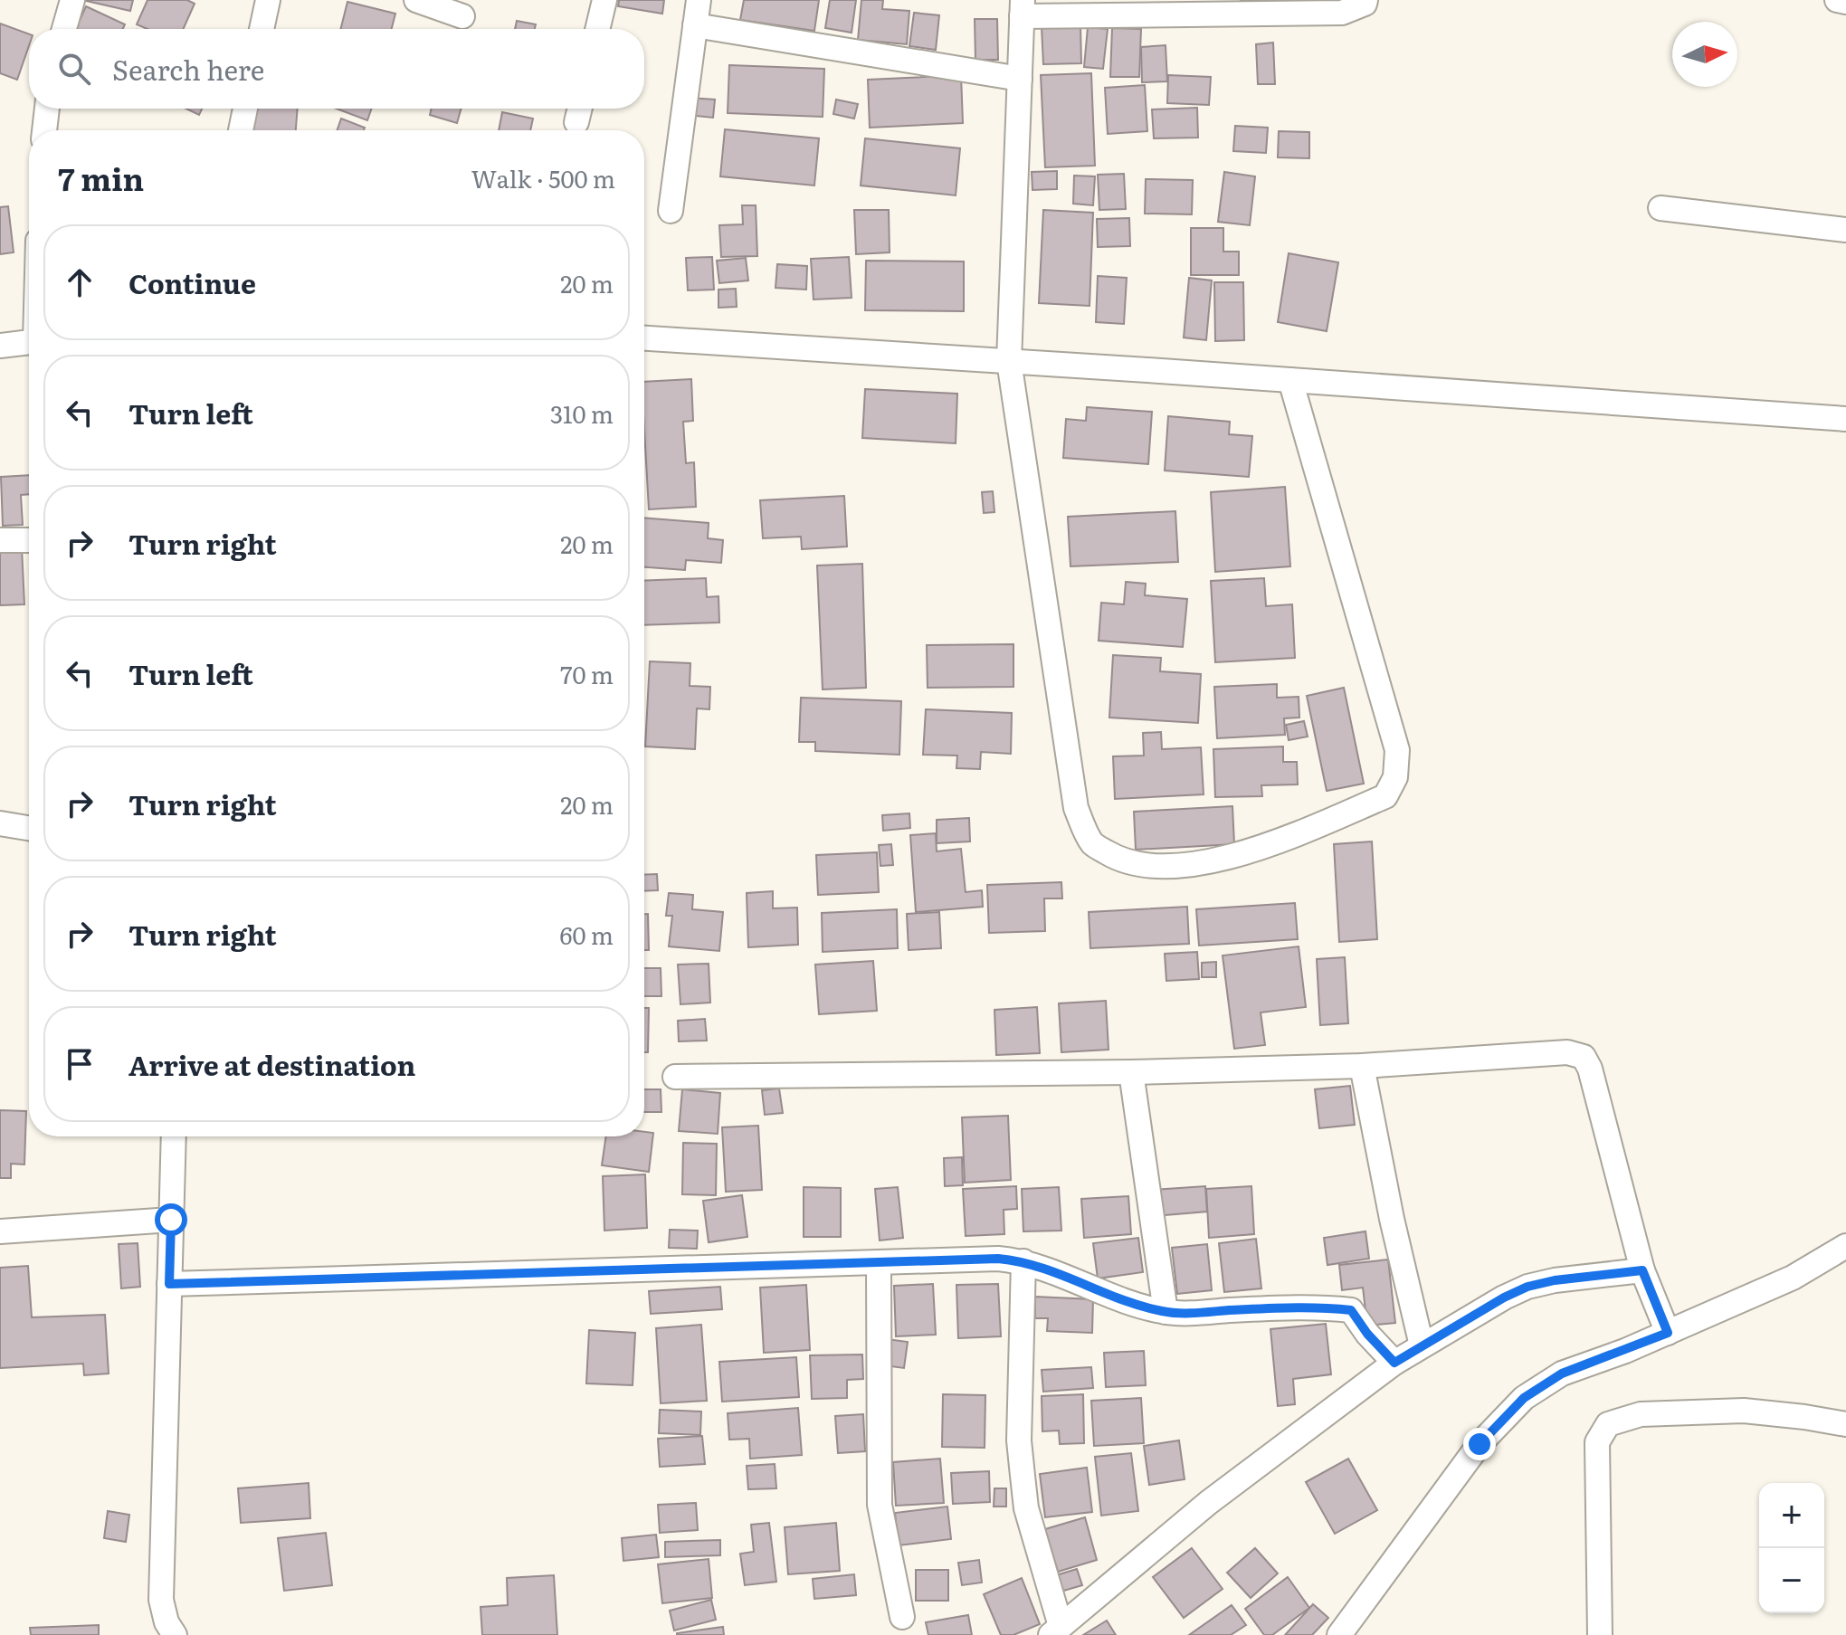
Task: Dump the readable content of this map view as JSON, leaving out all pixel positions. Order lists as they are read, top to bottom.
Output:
{
  "north": "right",
  "page": {
    "search": "Search here",
    "heading": ["7 min", "Walk · 500 m"],
    "list": [
      ["Continue", "20 m"],
      ["Turn left", "310 m"],
      ["Turn right", "20 m"],
      ["Turn left", "70 m"],
      ["Turn right", "20 m"],
      ["Turn right", "60 m"],
      "Arrive at destination"
    ],
    "map_buttons": ["+", "−"]
  }
}
